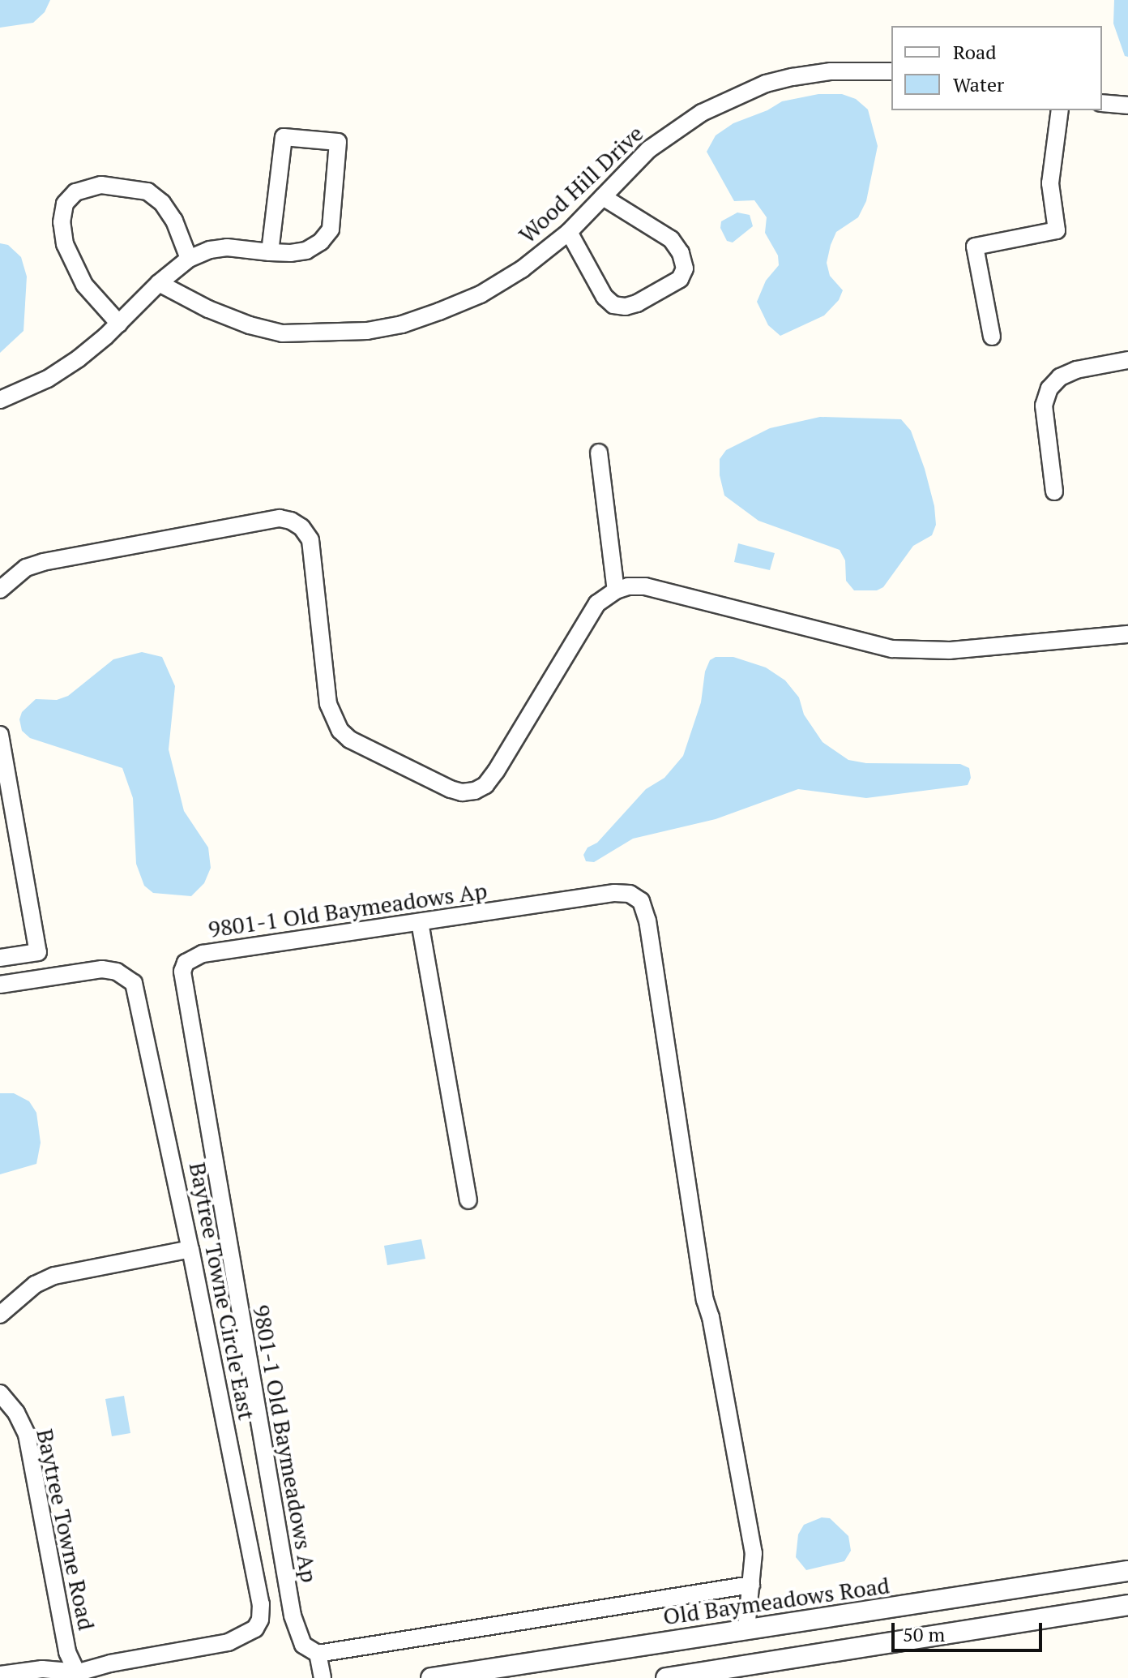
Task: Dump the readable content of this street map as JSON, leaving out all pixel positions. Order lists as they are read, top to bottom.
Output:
{
  "streets": {
    "street": [
      "Wood Hill Drive",
      "9801-1 Old Baymeadows Ap",
      "Baytree Towne Circle East",
      "Baytree Towne Road",
      "Old Baymeadows Road"
    ]
  },
  "crossings": [
    ["Baytree Towne Circle East", "Baytree Towne Road"]
  ],
  "legend": ["Road", "Water"],
  "scale_bar": "50 m"
}
